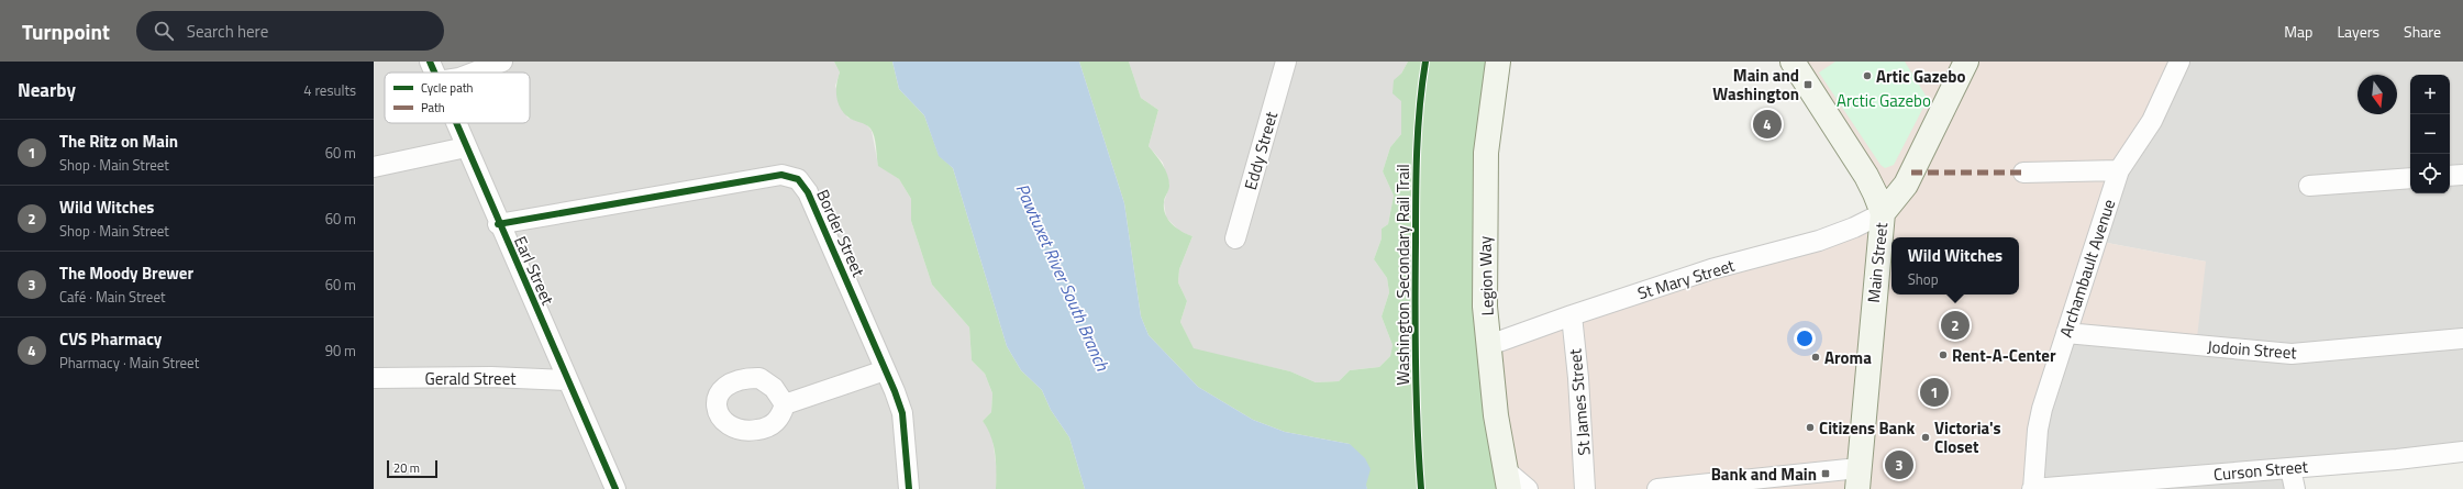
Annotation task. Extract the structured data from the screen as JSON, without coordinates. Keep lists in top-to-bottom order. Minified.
{"streets":{"main road":["Main Street","Legion Way"],"street":["Eddy Street","Border Street","Archambault Avenue","Earl Street","St Mary Street","Jodoin Street","Gerald Street","St James Street","Curson Street"],"cycle path":["Washington Secondary Rail Trail"]},"crossings":[["Border Street","Earl Street"],["Main Street","St Mary Street"],["Archambault Avenue","Jodoin Street"],["Archambault Avenue","Curson Street"],["Earl Street","Gerald Street"],["Legion Way","St Mary Street"],["St Mary Street","St James Street"]],"water":["Pawtuxet River South Branch"],"parks":["Arctic Gazebo"],"places":{"other":["Artic Gazebo","Rent-A-Center","Aroma","Citizens Bank","Victoria's Closet"],"transit":["Main and Washington","Bank and Main"]},"legend":["Cycle path","Path"],"scale_bar":"20 m","north":"bottom","page":{"header":"Turnpoint","search":"Search here","nav":["Map","Layers","Share"],"heading":["Nearby","4 results"],"map_buttons":["+","−"],"pins":["4","2","1","3"],"list":[{"mark":"1","name":"The Ritz on Main","note":"Shop · Main Street","value":"60 m"},{"mark":"2","name":"Wild Witches","note":"Shop · Main Street","value":"60 m"},{"mark":"3","name":"The Moody Brewer","note":"Café · Main Street","value":"60 m"},{"mark":"4","name":"CVS Pharmacy","note":"Pharmacy · Main Street","value":"90 m"}],"popup":["Wild Witches","Shop"],"scale":"20 m"}}
